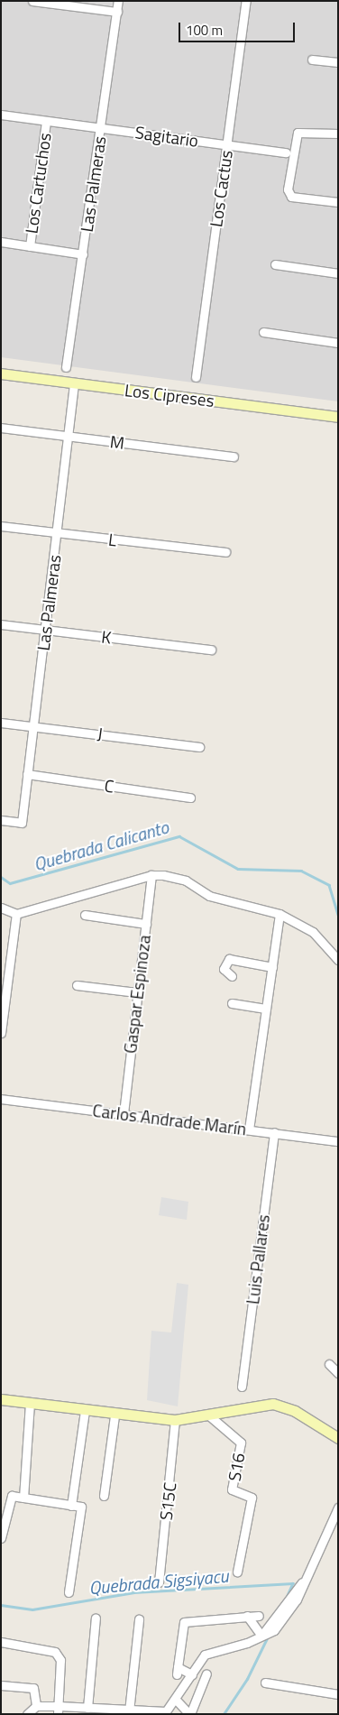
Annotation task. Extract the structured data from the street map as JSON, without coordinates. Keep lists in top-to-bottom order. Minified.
{"streets":{"street":["Sagitario","Los Cartuchos","Las Palmeras","Los Cactus","Los Cipreses","M","L","K","J","C","Gaspar Espinoza","Carlos Andrade Marín","Luis Pallares","S16","S15C"]},"crossings":[["Sagitario","Los Cartuchos"],["Sagitario","Las Palmeras"],["Sagitario","Los Cactus"],["Las Palmeras","Los Cipreses"],["Las Palmeras","M"],["Las Palmeras","L"],["Las Palmeras","K"],["Las Palmeras","J"],["Las Palmeras","C"],["Gaspar Espinoza","Carlos Andrade Marín"],["Carlos Andrade Marín","Luis Pallares"]],"water":["Quebrada Calicanto","Quebrada Sigsiyacu"],"scale_bar":"100 m"}
